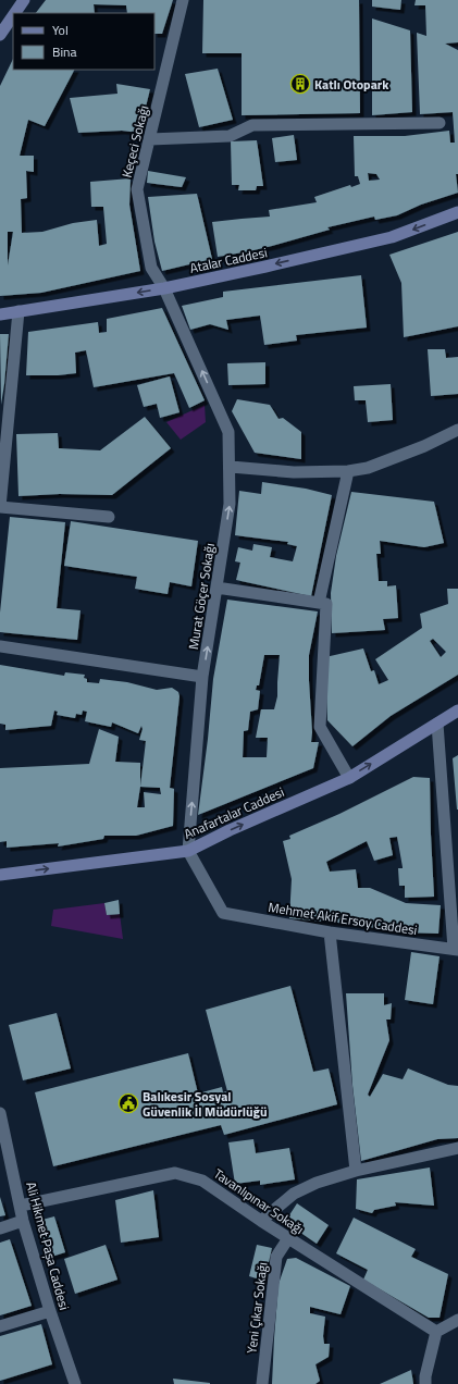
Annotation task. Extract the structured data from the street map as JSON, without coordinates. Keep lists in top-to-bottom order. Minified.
{"streets":{"main road":["Atalar Caddesi","Anafartalar Caddesi"],"street":["Keçeci Sokağı","Murat Göçer Sokağı","Mehmet Akif Ersoy Caddesi","Tavanlıpınar Sokağı","Ali Hikmet Paşa Caddesi","Yeni Çıkar Sokağı"]},"crossings":[["Keçeci Sokağı","Atalar Caddesi"],["Keçeci Sokağı","Murat Göçer Sokağı"],["Atalar Caddesi","Murat Göçer Sokağı"],["Murat Göçer Sokağı","Anafartalar Caddesi"],["Murat Göçer Sokağı","Mehmet Akif Ersoy Caddesi"],["Anafartalar Caddesi","Mehmet Akif Ersoy Caddesi"],["Tavanlıpınar Sokağı","Ali Hikmet Paşa Caddesi"],["Tavanlıpınar Sokağı","Yeni Çıkar Sokağı"]],"one_way":["Atalar Caddesi","Murat Göçer Sokağı","Anafartalar Caddesi"],"places":{"building":["Katlı Otopark"],"public building":["Balıkesir Sosyal Güvenlik İl Müdürlüğü"]},"legend":["Yol","Bina"]}
